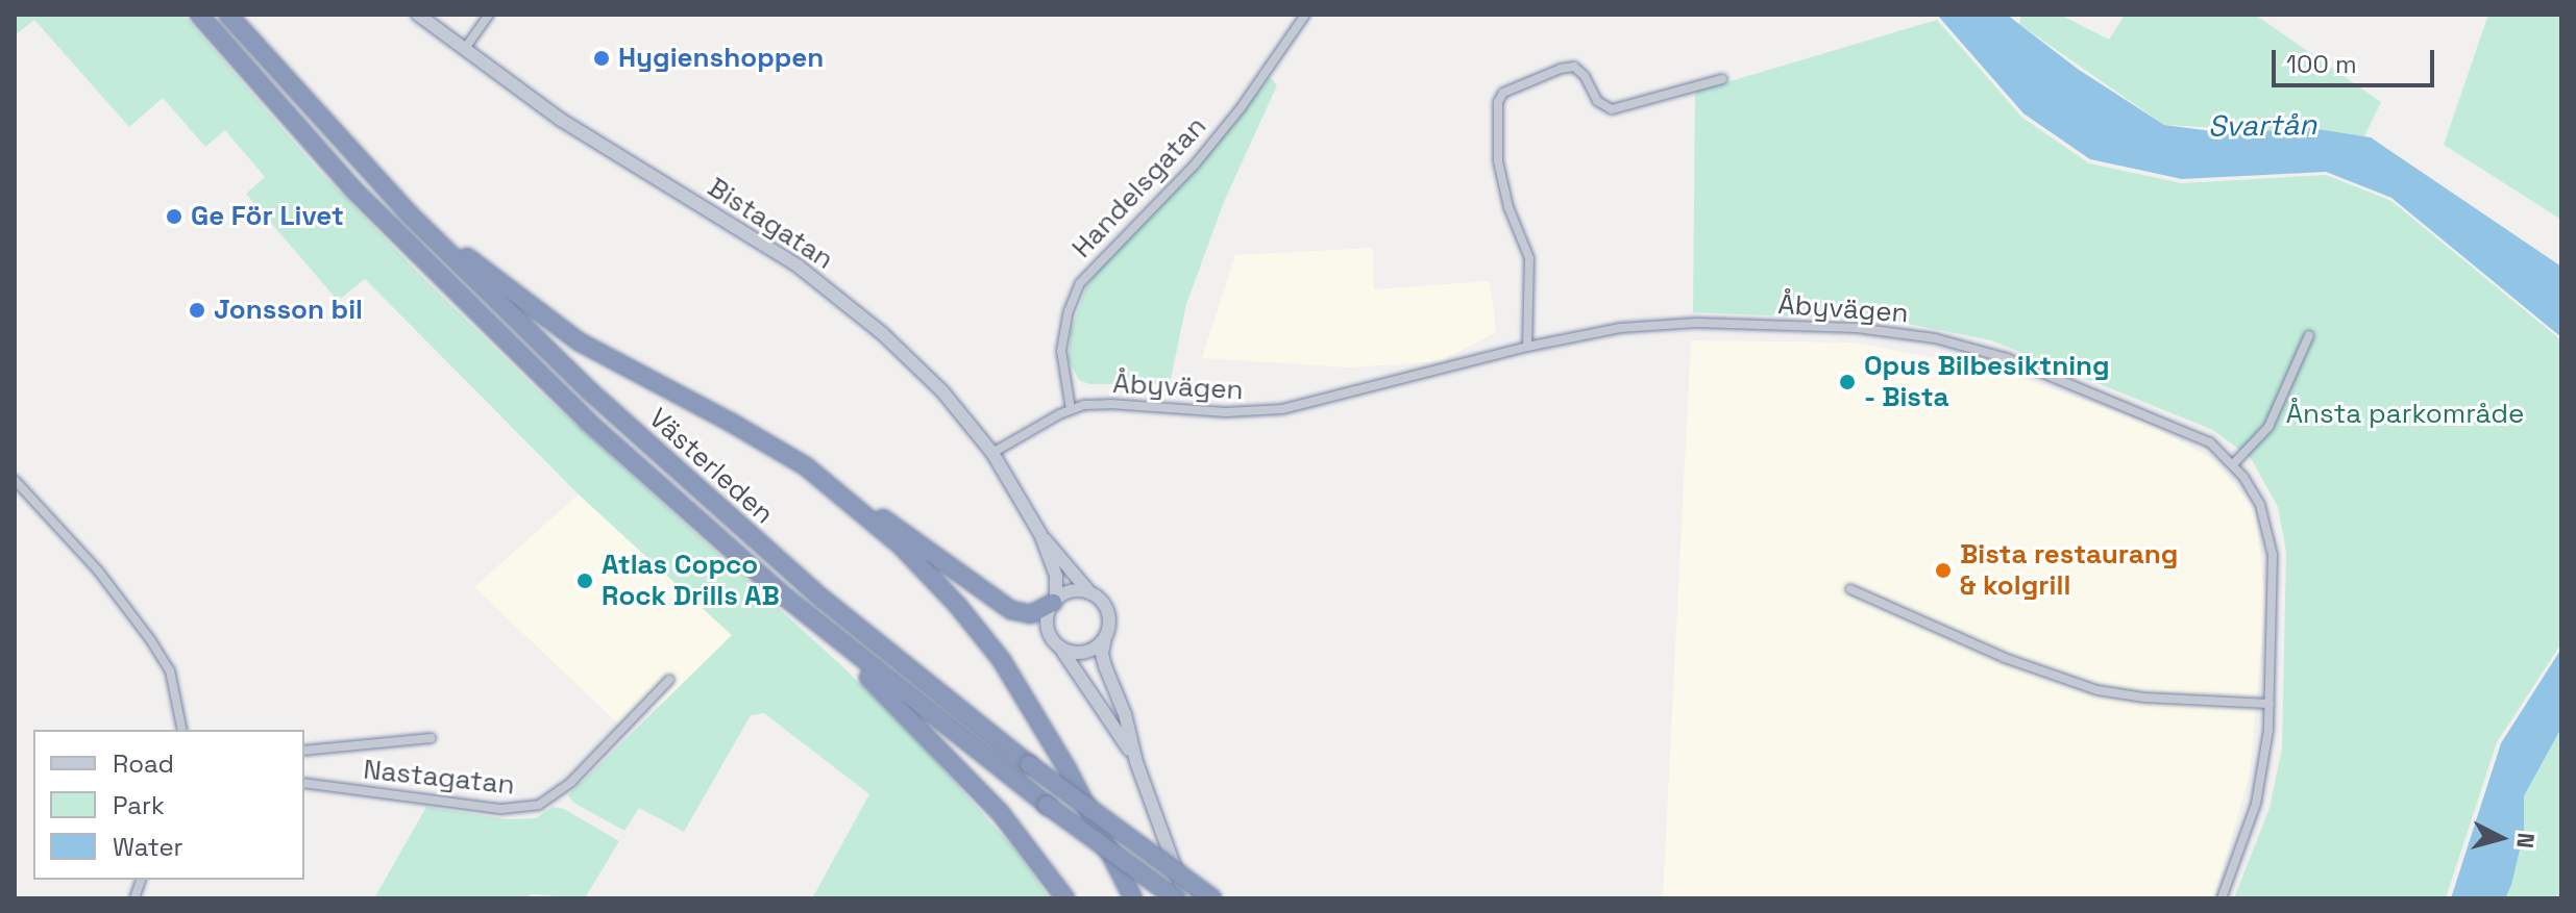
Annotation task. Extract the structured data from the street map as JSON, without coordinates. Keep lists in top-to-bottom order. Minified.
{"streets":{"highway":["Västerleden"],"street":["Handelsgatan","Bistagatan","Åbyvägen","Nastagatan"]},"crossings":[["Handelsgatan","Åbyvägen"],["Bistagatan","Åbyvägen"]],"water":["Svartån"],"parks":["Ånsta parkområde"],"places":["Hygienshoppen","Ge För Livet","Jonsson bil","Opus Bilbesiktning - Bista","Bista restaurang & kolgrill","Atlas Copco Rock Drills AB"],"legend":["Road","Park","Water"],"scale_bar":"100 m","north":"right"}
